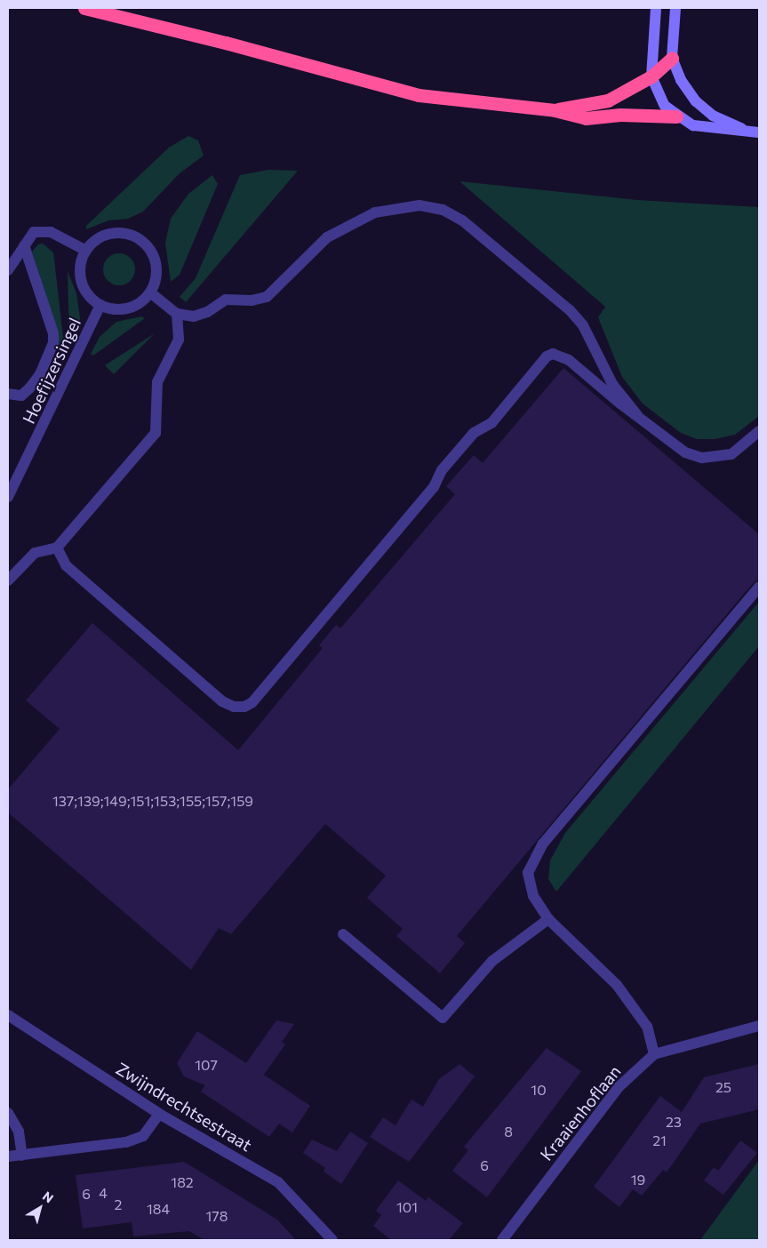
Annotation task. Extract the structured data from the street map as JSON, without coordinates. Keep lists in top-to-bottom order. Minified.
{"streets":{"street":["Hoefijzersingel","Zwijndrechtsestraat","Kraaienhoflaan"]},"house_numbers":["137;139;149;151;153;155;157;159","107","25","10","23","8","21","6","19","182","4","6","2","101","184","178"],"north":"top right"}
